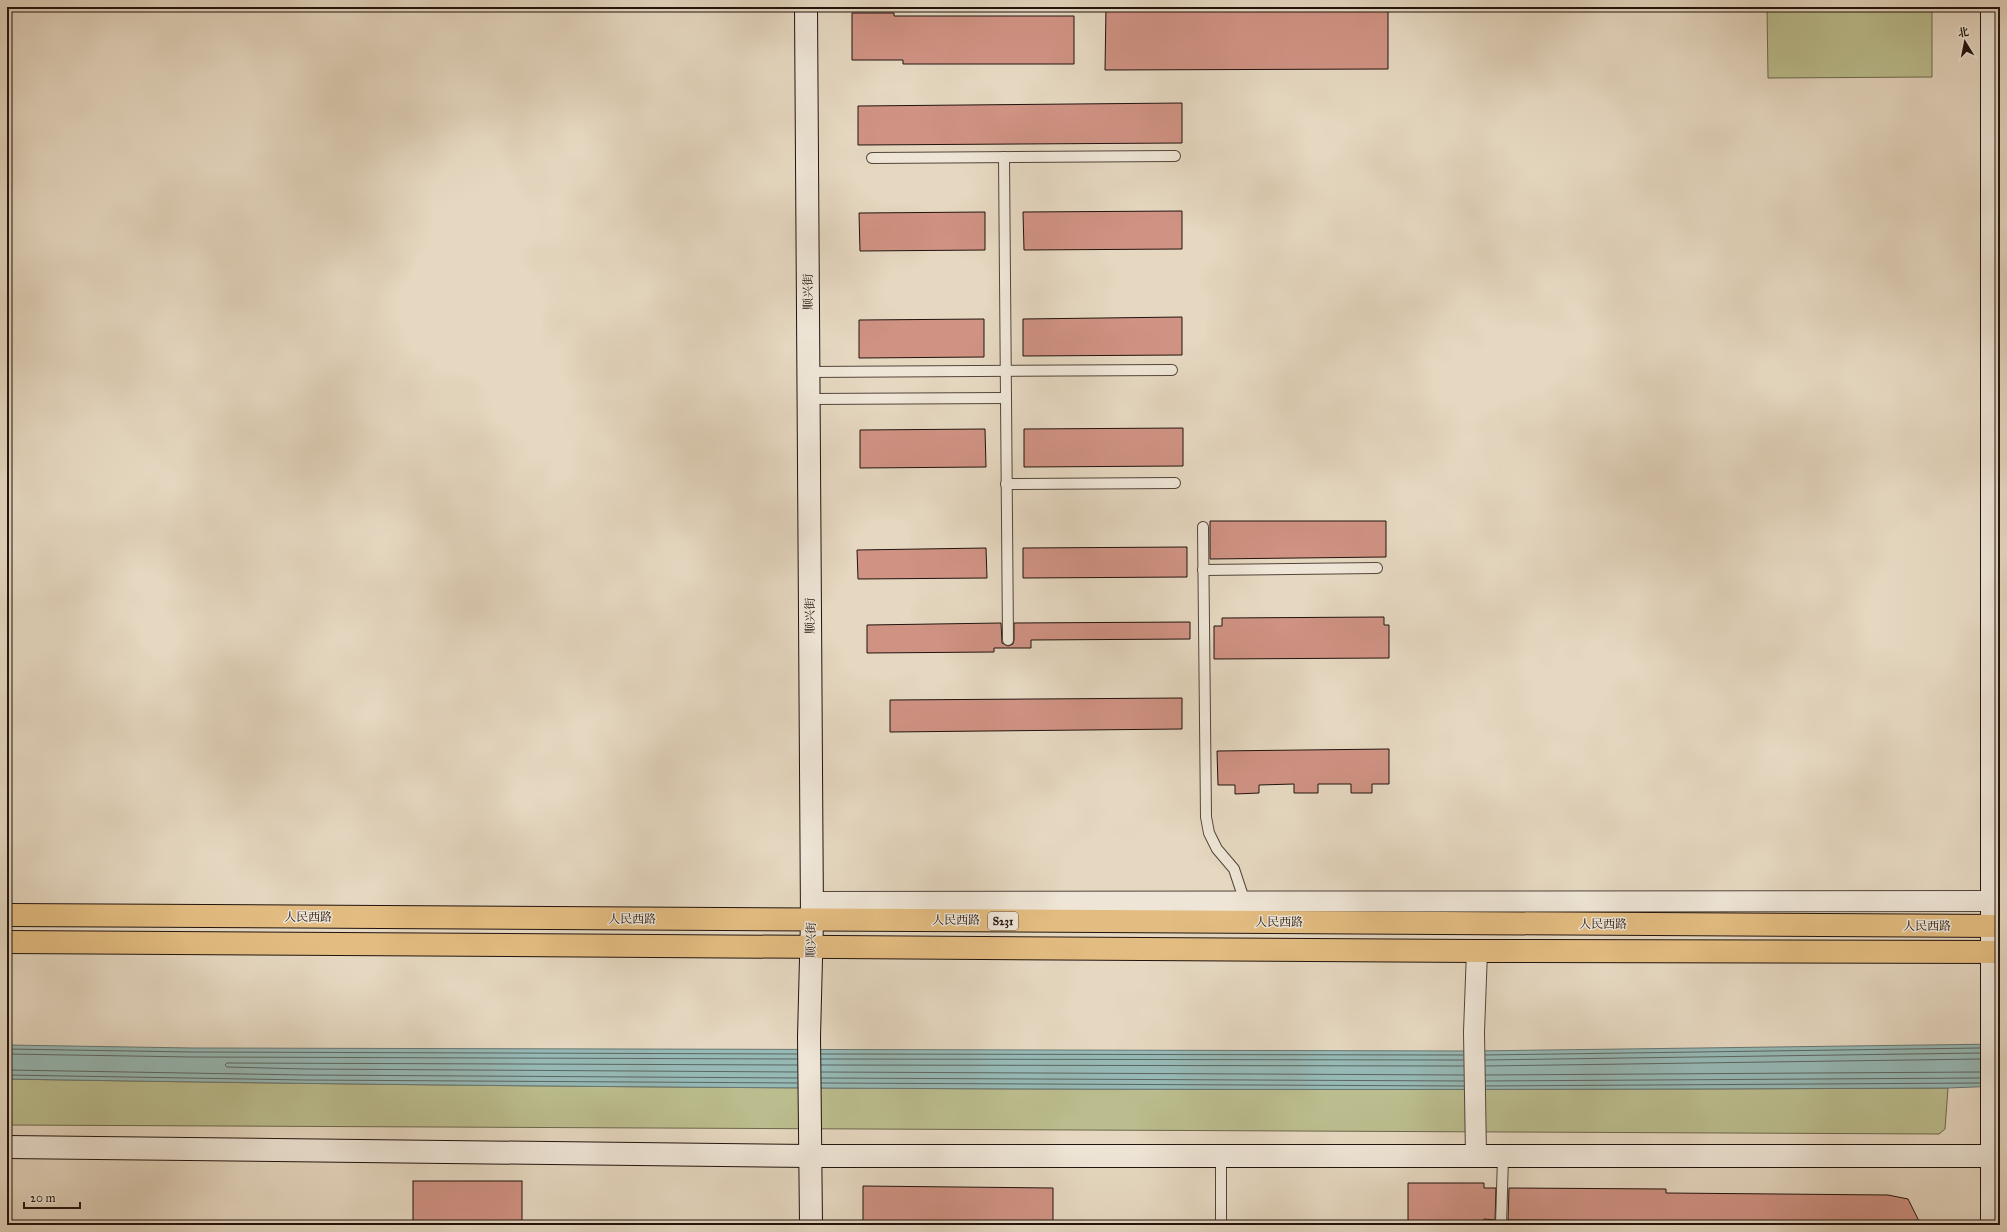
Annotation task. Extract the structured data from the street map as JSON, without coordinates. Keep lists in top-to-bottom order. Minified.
{"streets":{"main road":["人民西路","S231"],"street":["顺兴街"]},"crossings":[["顺兴街","人民西路"],["顺兴街","S231"]],"scale_bar":"20 m","north":"top"}
